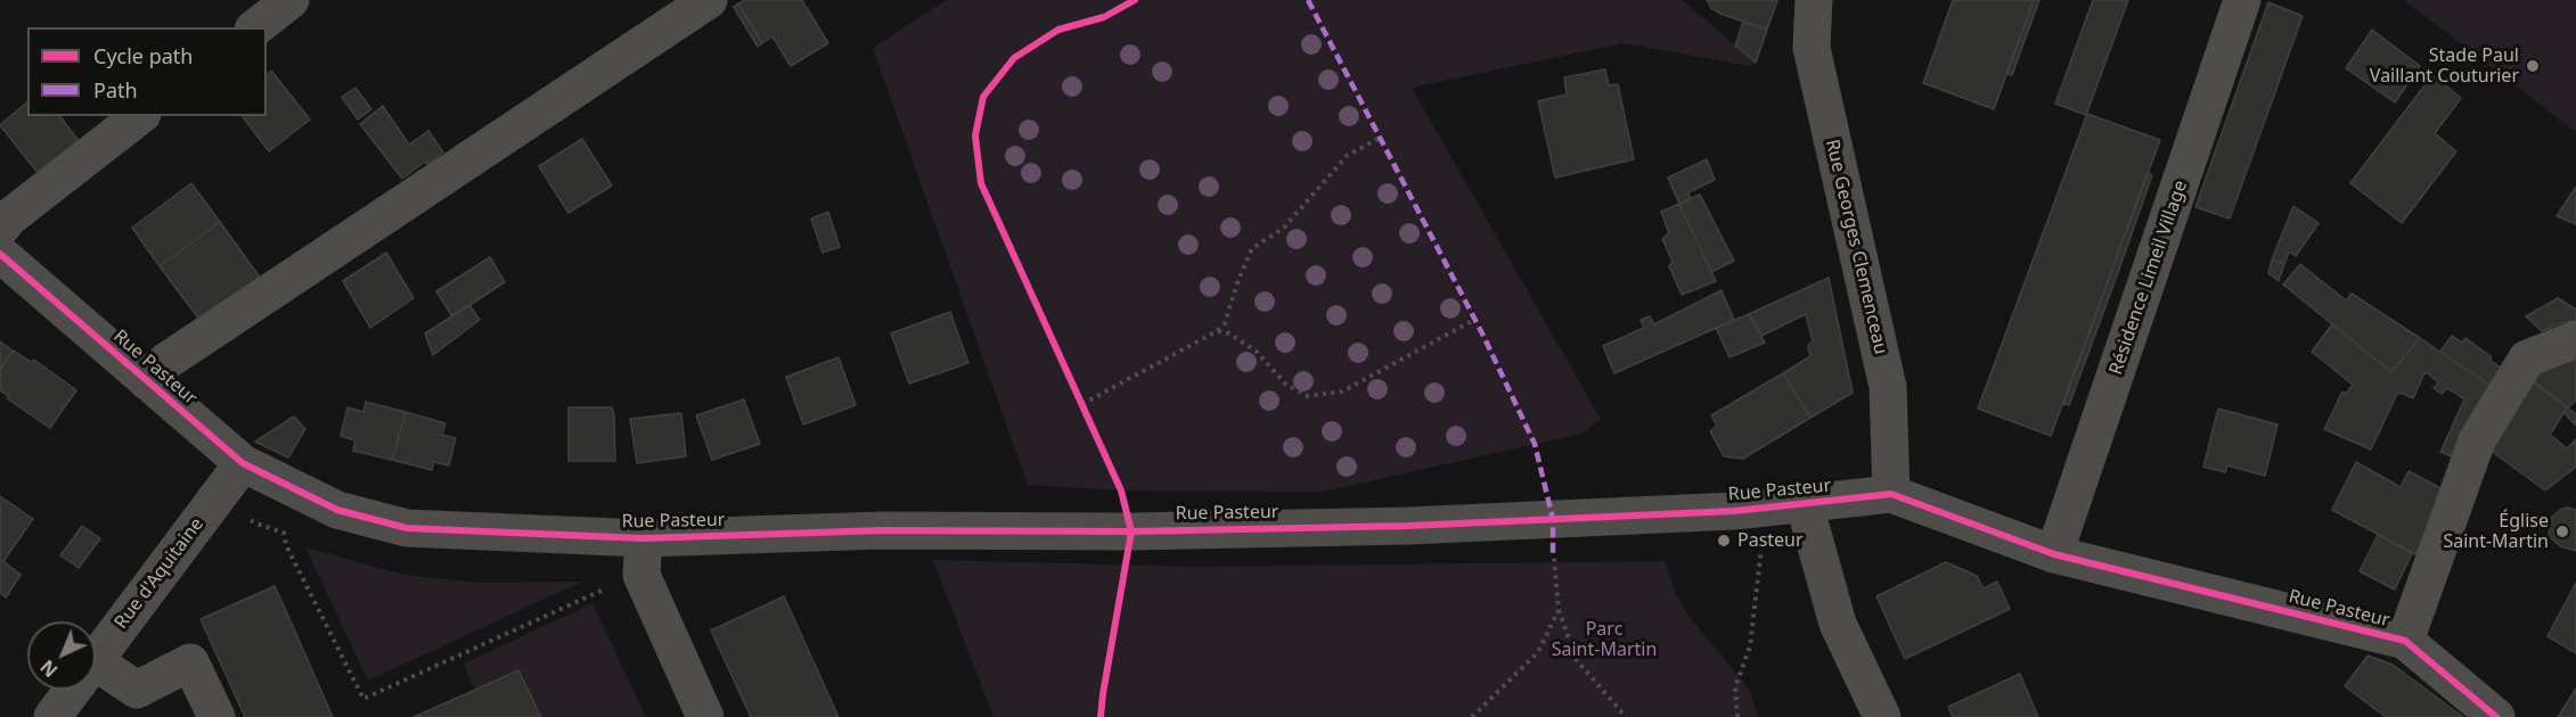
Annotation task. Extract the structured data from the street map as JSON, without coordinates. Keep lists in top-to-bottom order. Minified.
{"streets":{"street":["Rue Georges Clemenceau","Résidence Limeil Village","Rue Pasteur","Rue d'Aquitaine"]},"crossings":[["Rue Georges Clemenceau","Rue Pasteur"],["Résidence Limeil Village","Rue Pasteur"],["Rue Pasteur","Rue d'Aquitaine"]],"parks":["Parc Saint-Martin"],"places":["Stade Paul Vaillant Couturier","Église Saint-Martin","Pasteur"],"legend":["Cycle path","Path"],"north":"bottom left"}
